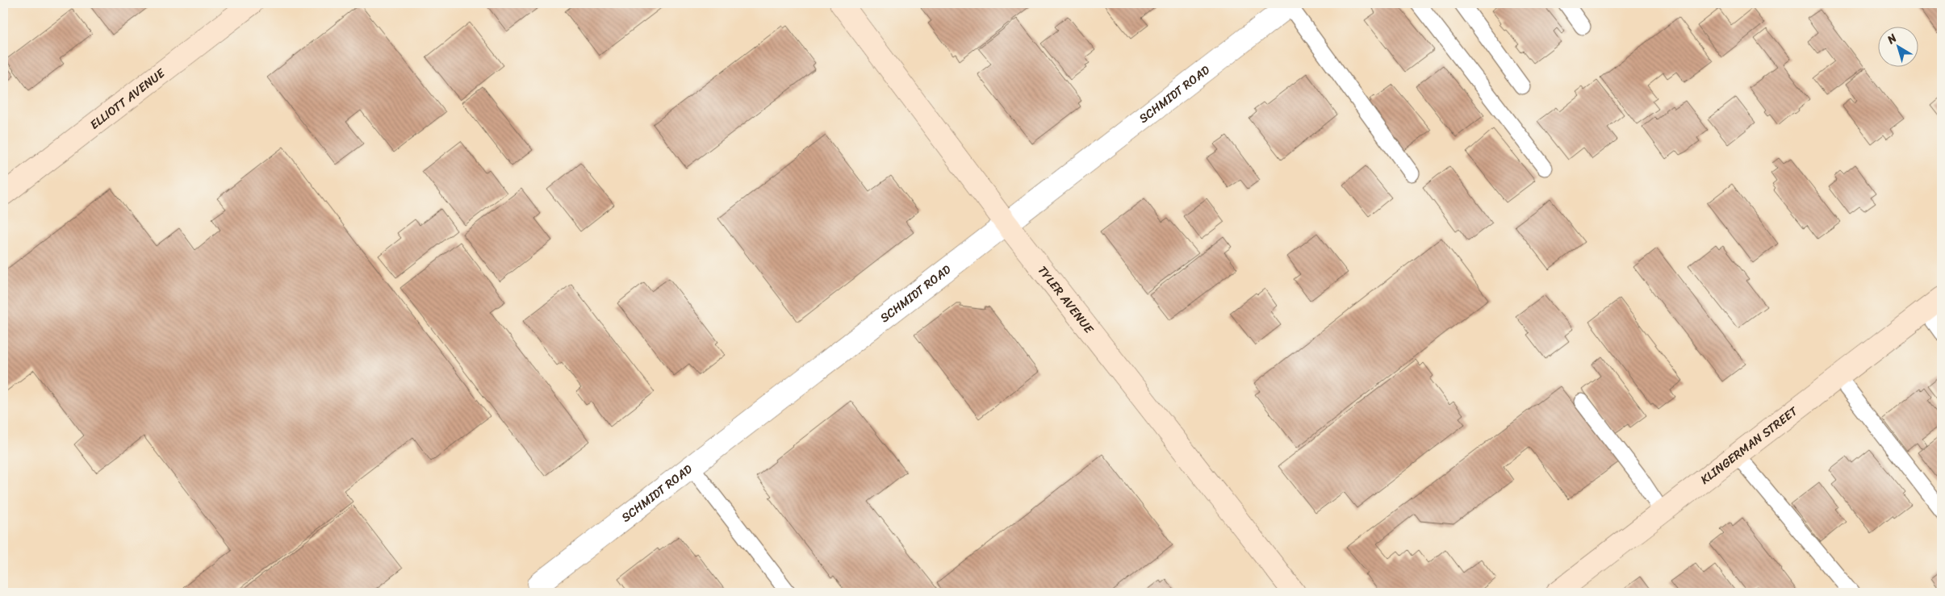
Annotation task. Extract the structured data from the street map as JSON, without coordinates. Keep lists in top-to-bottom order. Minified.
{"streets":{"street":["SCHMIDT ROAD","ELLIOTT AVENUE","TYLER AVENUE","KLINGERMAN STREET"]},"crossings":[["SCHMIDT ROAD","TYLER AVENUE"]],"north":"top left"}
